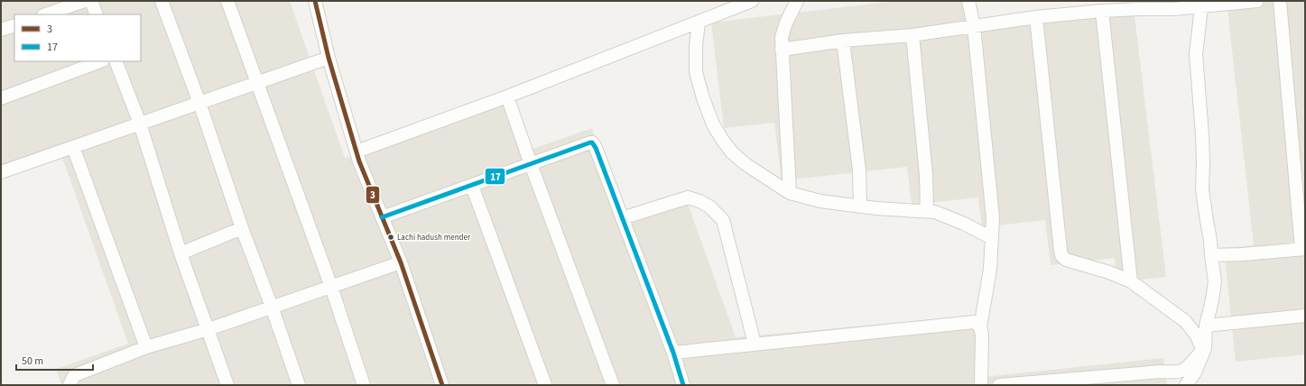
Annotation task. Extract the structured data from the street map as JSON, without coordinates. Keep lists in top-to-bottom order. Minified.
{"places":["Lachi hadush mender"],"lines":["transit line 3","transit line 17"],"legend":["3","17"],"scale_bar":"50 m"}
